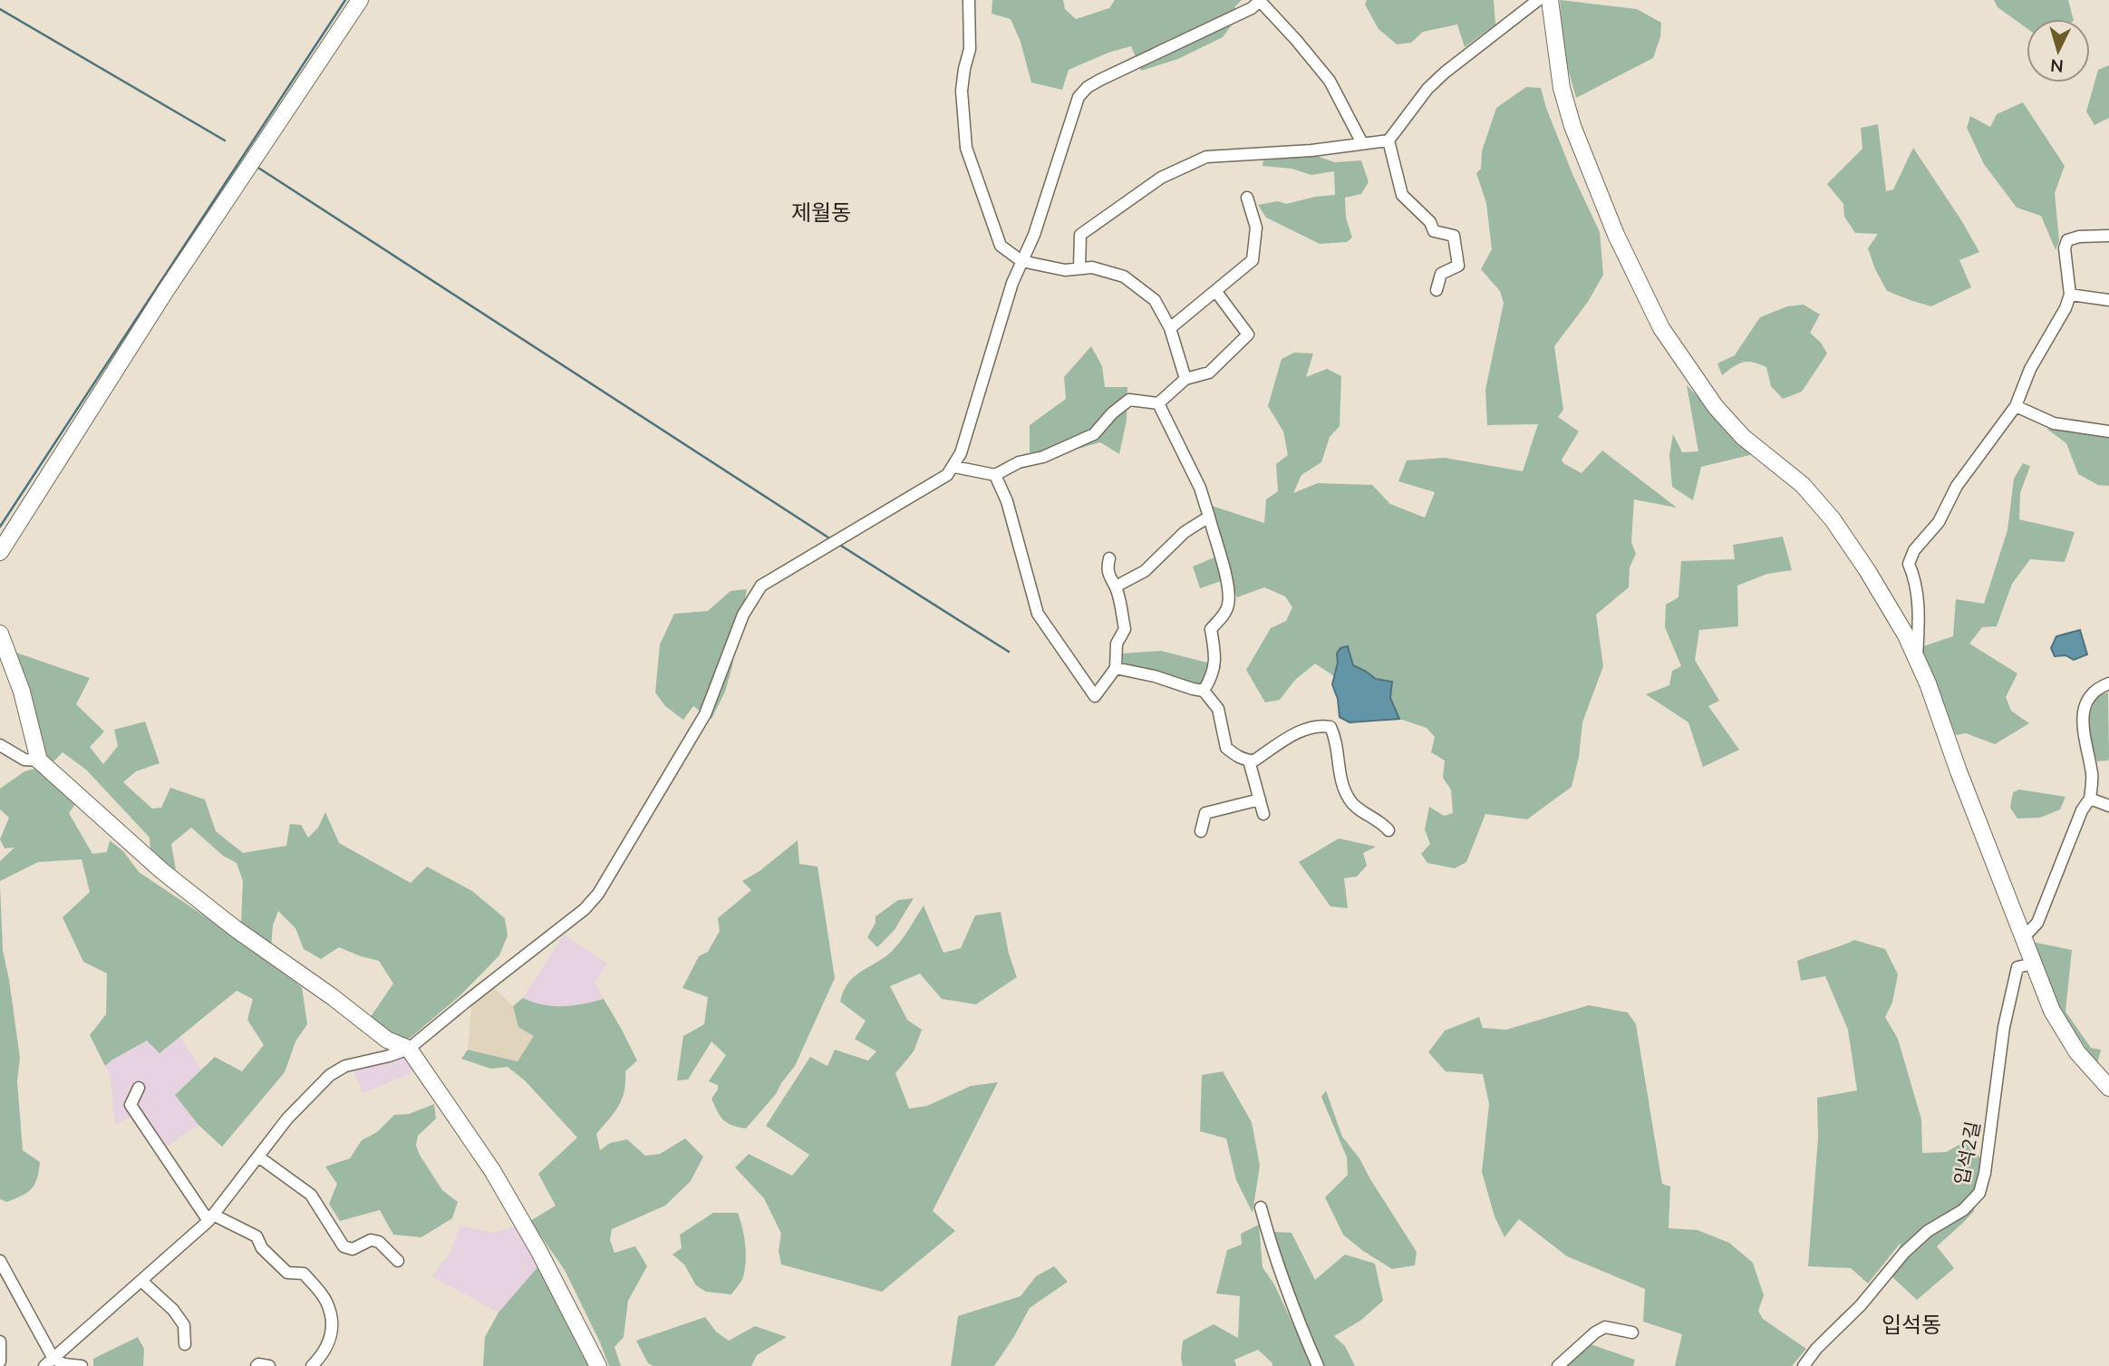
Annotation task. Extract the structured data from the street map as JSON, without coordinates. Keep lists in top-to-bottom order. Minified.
{"streets":{"street":["입석2길"]},"districts":["제월동","입석동"],"north":"bottom"}
